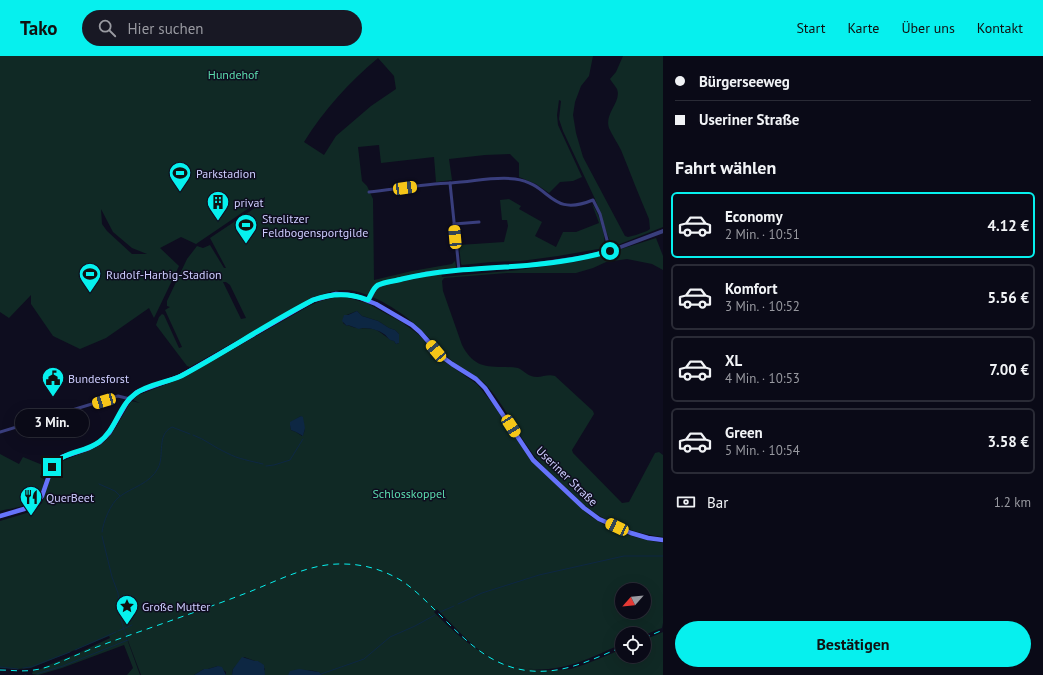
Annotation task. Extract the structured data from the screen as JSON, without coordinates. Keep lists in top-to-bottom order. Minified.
{"streets":{"main road":["Useriner Straße"]},"parks":["Hundehof","Schlosskoppel"],"places":{"sports":["Parkstadion","Strelitzer Feldbogensportgilde","Rudolf-Harbig-Stadion"],"building":["privat"],"public building":["Bundesforst"],"restaurant":["QuerBeet"],"place":["Große Mutter"]},"north":"bottom left","page":{"header":"Tako","search":"Hier suchen","nav":["Start","Karte","Über uns","Kontakt"],"banner":["Bürgerseeweg","Useriner Straße"],"heading":"Fahrt wählen","list":[{"name":"Economy","note":"2 Min. · 10:51","value":"4.12 €"},{"name":"Komfort","note":"3 Min. · 10:52","value":"5.56 €"},{"name":"XL","note":"4 Min. · 10:53","value":"7.00 €"},{"name":"Green","note":"5 Min. · 10:54","value":"3.58 €"}],"bubble":"3 Min.","pay":["Bar","1.2 km"],"buttons":"Bestätigen"}}
